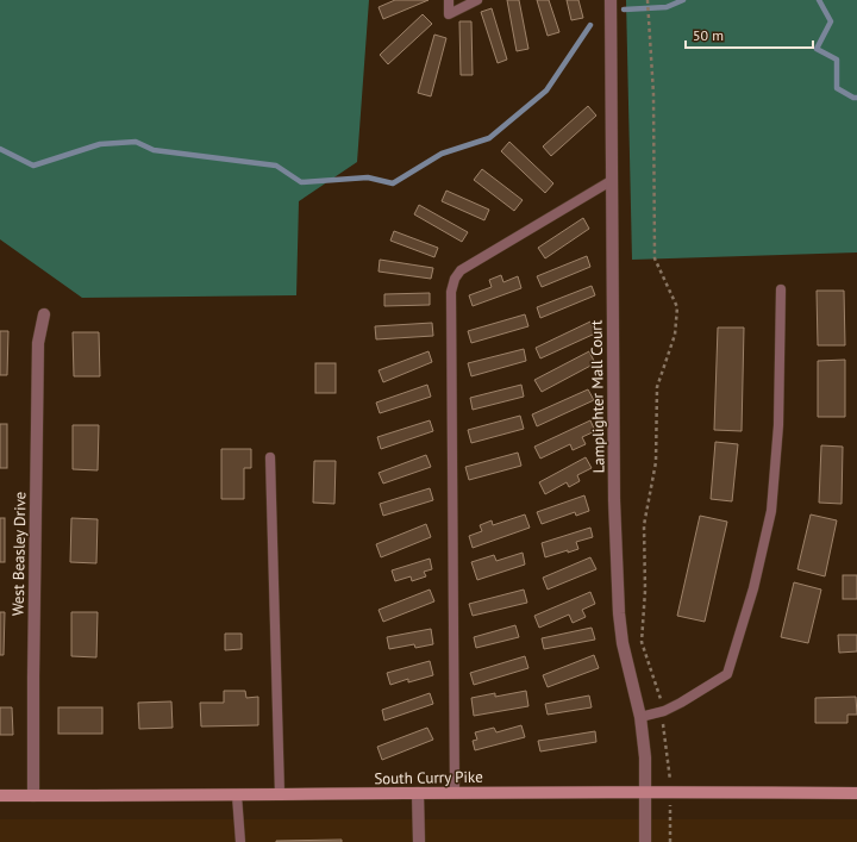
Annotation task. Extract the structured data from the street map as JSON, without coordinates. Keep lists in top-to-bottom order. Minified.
{"streets":{"main road":["South Curry Pike"],"street":["Lamplighter Mall Court","West Beasley Drive"]},"crossings":[["Lamplighter Mall Court","South Curry Pike"],["West Beasley Drive","South Curry Pike"]],"scale_bar":"50 m"}
